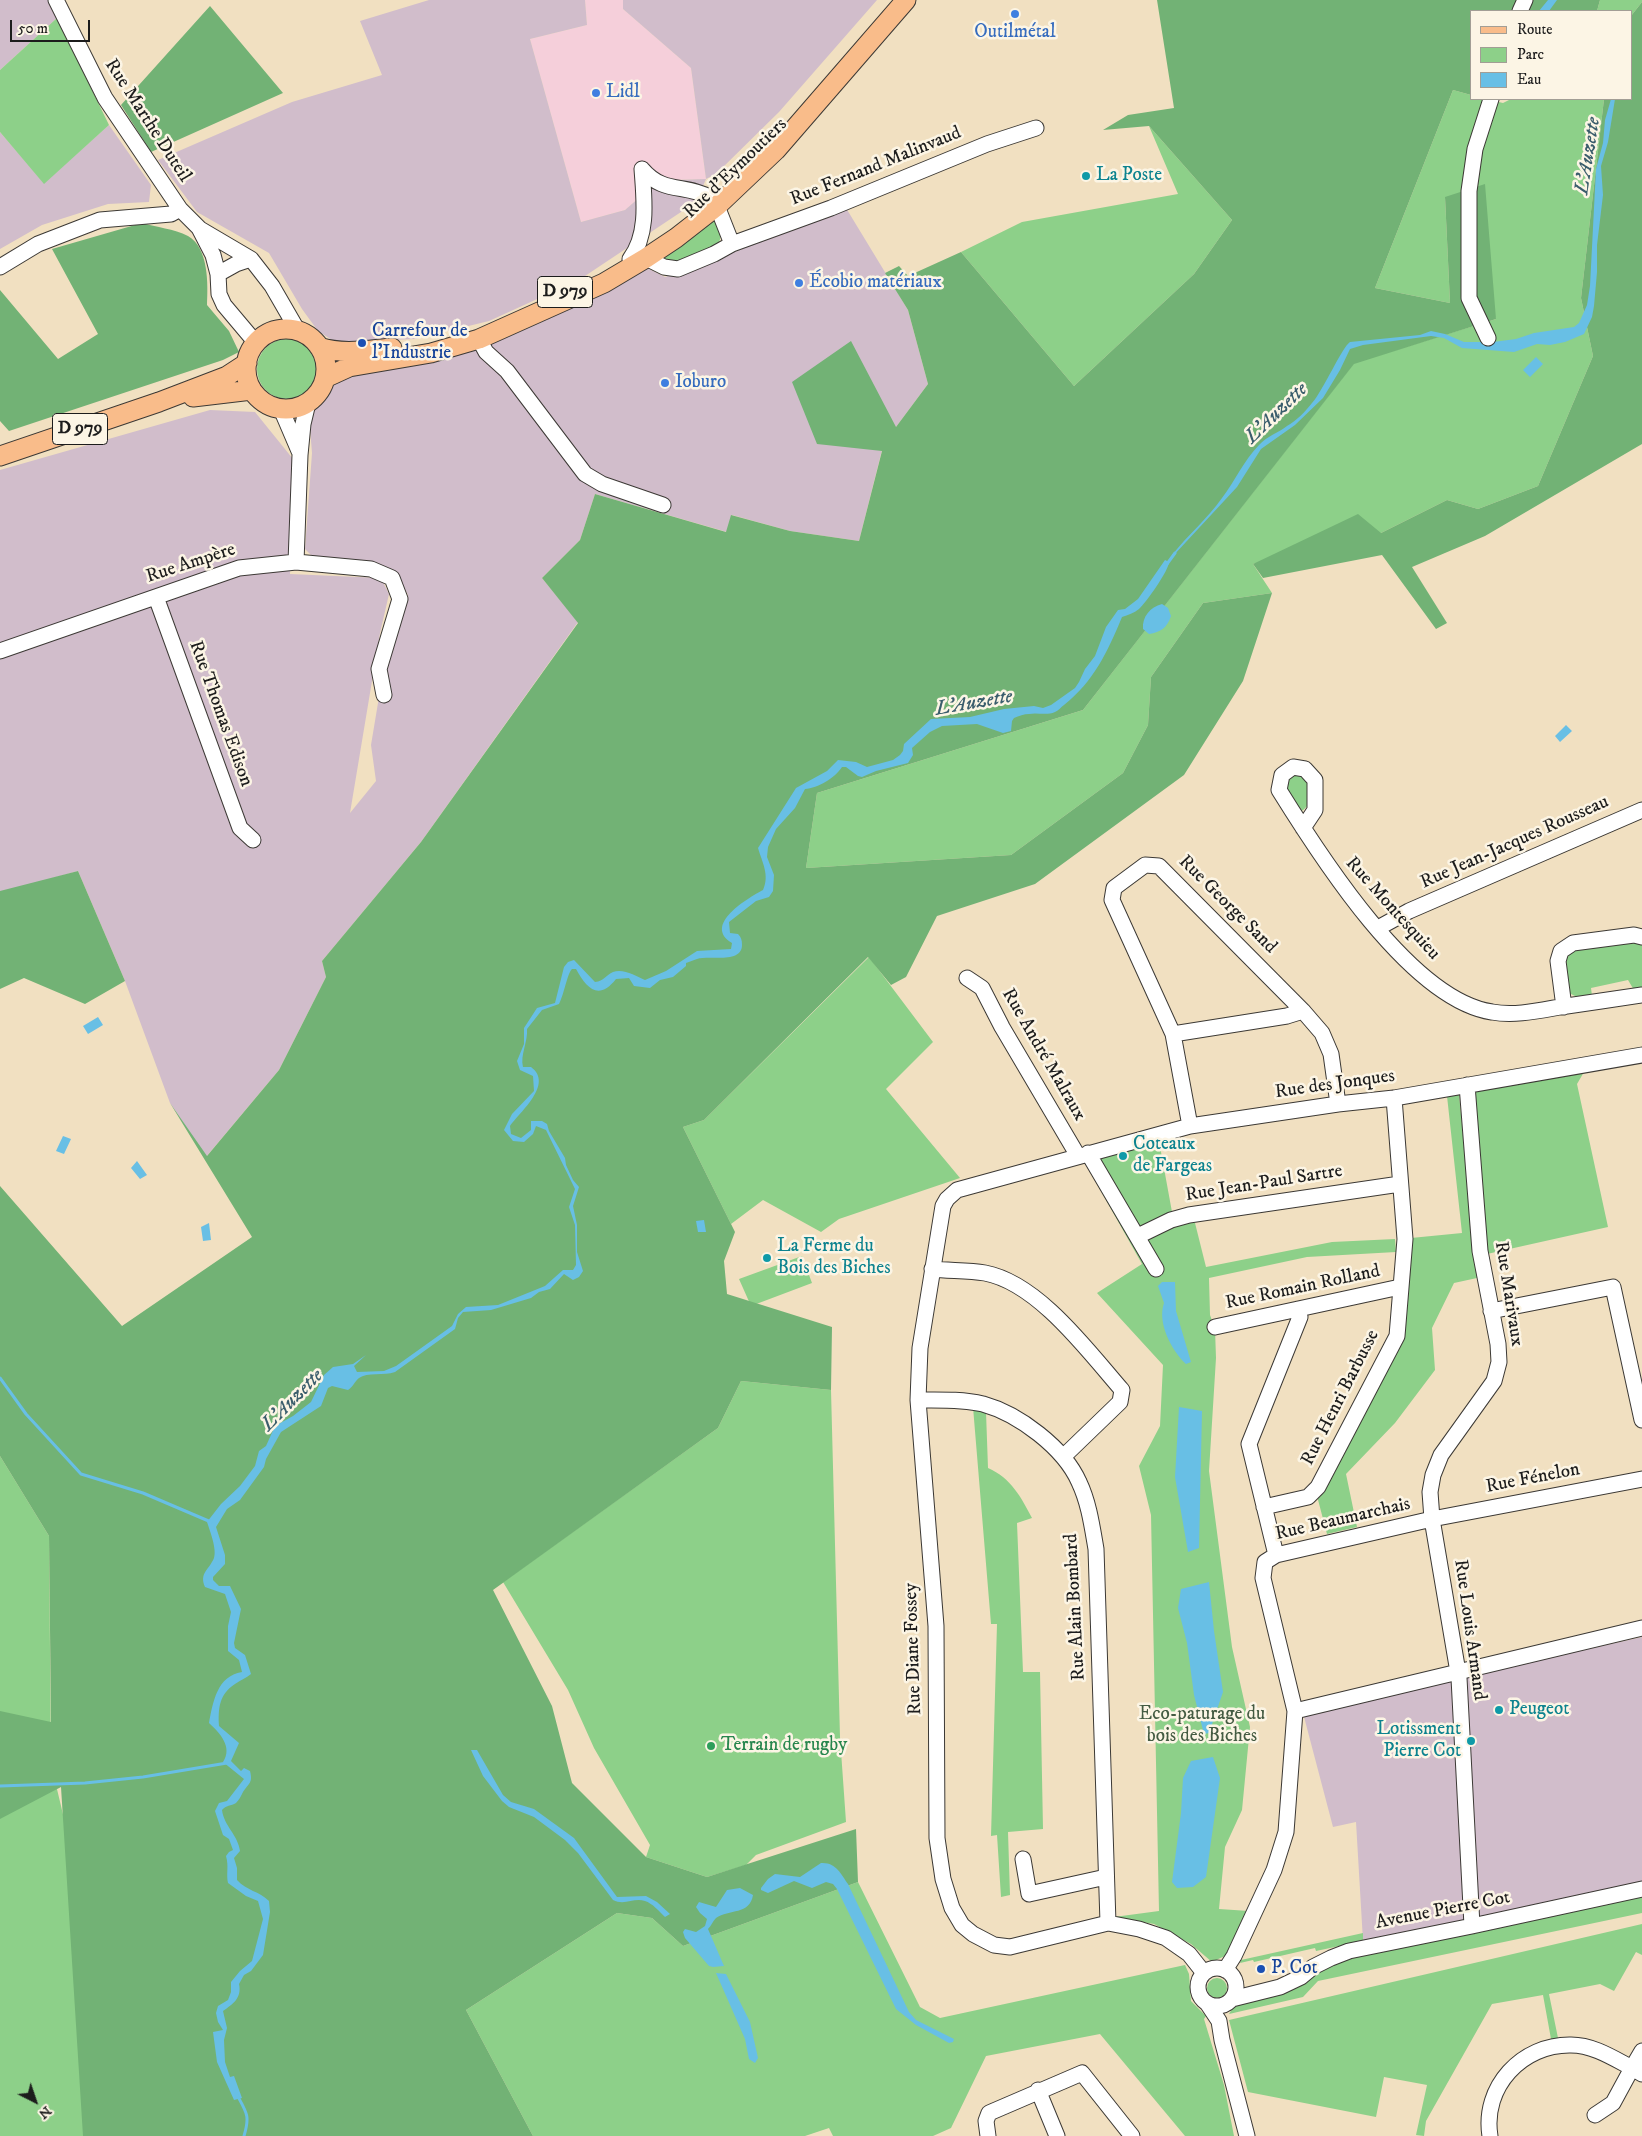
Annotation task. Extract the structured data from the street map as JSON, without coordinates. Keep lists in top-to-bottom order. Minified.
{"streets":{"main road":["Rue d'Eymoutiers","D 979"],"street":["Rue Marthe Duteil","Rue Fernand Malinvaud","Rue Ampère","Rue Thomas Edison","Rue Jean-Jacques Rousseau","Rue George Sand","Rue Montesquieu","Rue André Malraux","Rue des Jonques","Rue Jean-Paul Sartre","Rue Romain Rolland","Rue Marivaux","Rue Henri Barbusse","Rue Fénelon","Rue Beaumarchais","Rue Alain Bombard","Rue Louis Armand","Rue Diane Fossey","Avenue Pierre Cot"]},"crossings":[["Rue Fernand Malinvaud","Rue d'Eymoutiers"],["Rue Fernand Malinvaud","D 979"],["Rue d'Eymoutiers","D 979"],["Rue Ampère","Rue Thomas Edison"],["Rue Jean-Jacques Rousseau","Rue Montesquieu"],["Rue George Sand","Rue des Jonques"],["Rue André Malraux","Rue des Jonques"],["Rue André Malraux","Rue Jean-Paul Sartre"],["Rue des Jonques","Rue Marivaux"],["Rue des Jonques","Rue Henri Barbusse"],["Rue des Jonques","Rue Diane Fossey"],["Rue Jean-Paul Sartre","Rue Henri Barbusse"],["Rue Romain Rolland","Rue Henri Barbusse"],["Rue Marivaux","Rue Fénelon"],["Rue Marivaux","Rue Beaumarchais"],["Rue Marivaux","Rue Louis Armand"],["Rue Fénelon","Rue Beaumarchais"],["Rue Fénelon","Rue Louis Armand"],["Rue Beaumarchais","Rue Louis Armand"],["Rue Alain Bombard","Rue Diane Fossey"],["Rue Louis Armand","Avenue Pierre Cot"],["Rue Diane Fossey","Avenue Pierre Cot"]],"water":["L'Auzette"],"parks":["Eco-paturage du bois des Biches"],"places":["Outilmétal","Lidl","La Poste","Écobio matériaux","Carrefour de l'Industrie","Ioburo","Coteaux de Fargeas","La Ferme du Bois des Biches","Peugeot","Lotissment Pierre Cot","Terrain de rugby","P. Cot"],"legend":["Route","Parc","Eau"],"scale_bar":"50 m","north":"bottom right"}
